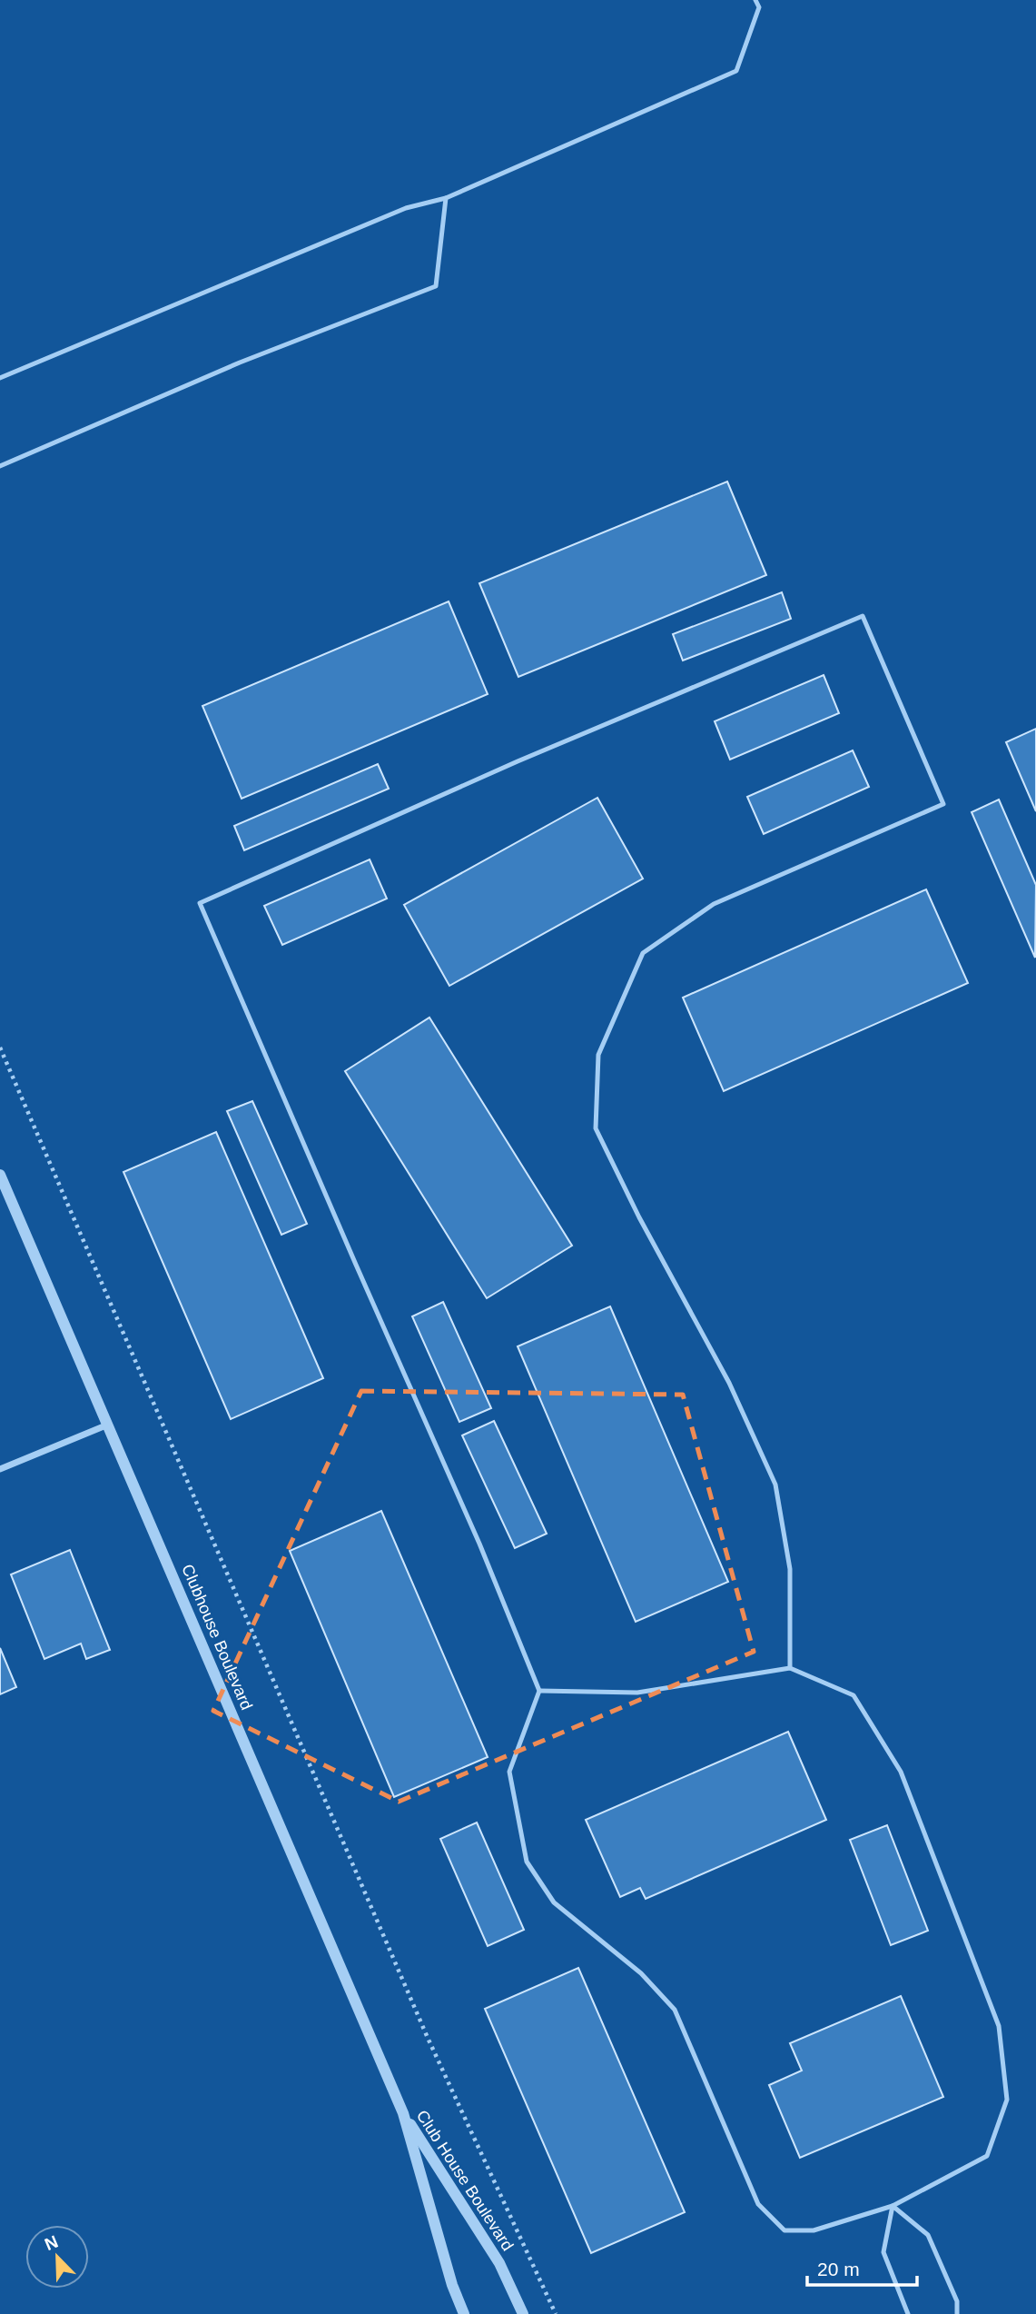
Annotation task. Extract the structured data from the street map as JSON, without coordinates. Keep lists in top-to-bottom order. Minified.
{"streets":{"street":["Clubhouse Boulevard","Club House Boulevard"]},"crossings":[["Clubhouse Boulevard","Club House Boulevard"]],"scale_bar":"20 m","north":"top left"}
